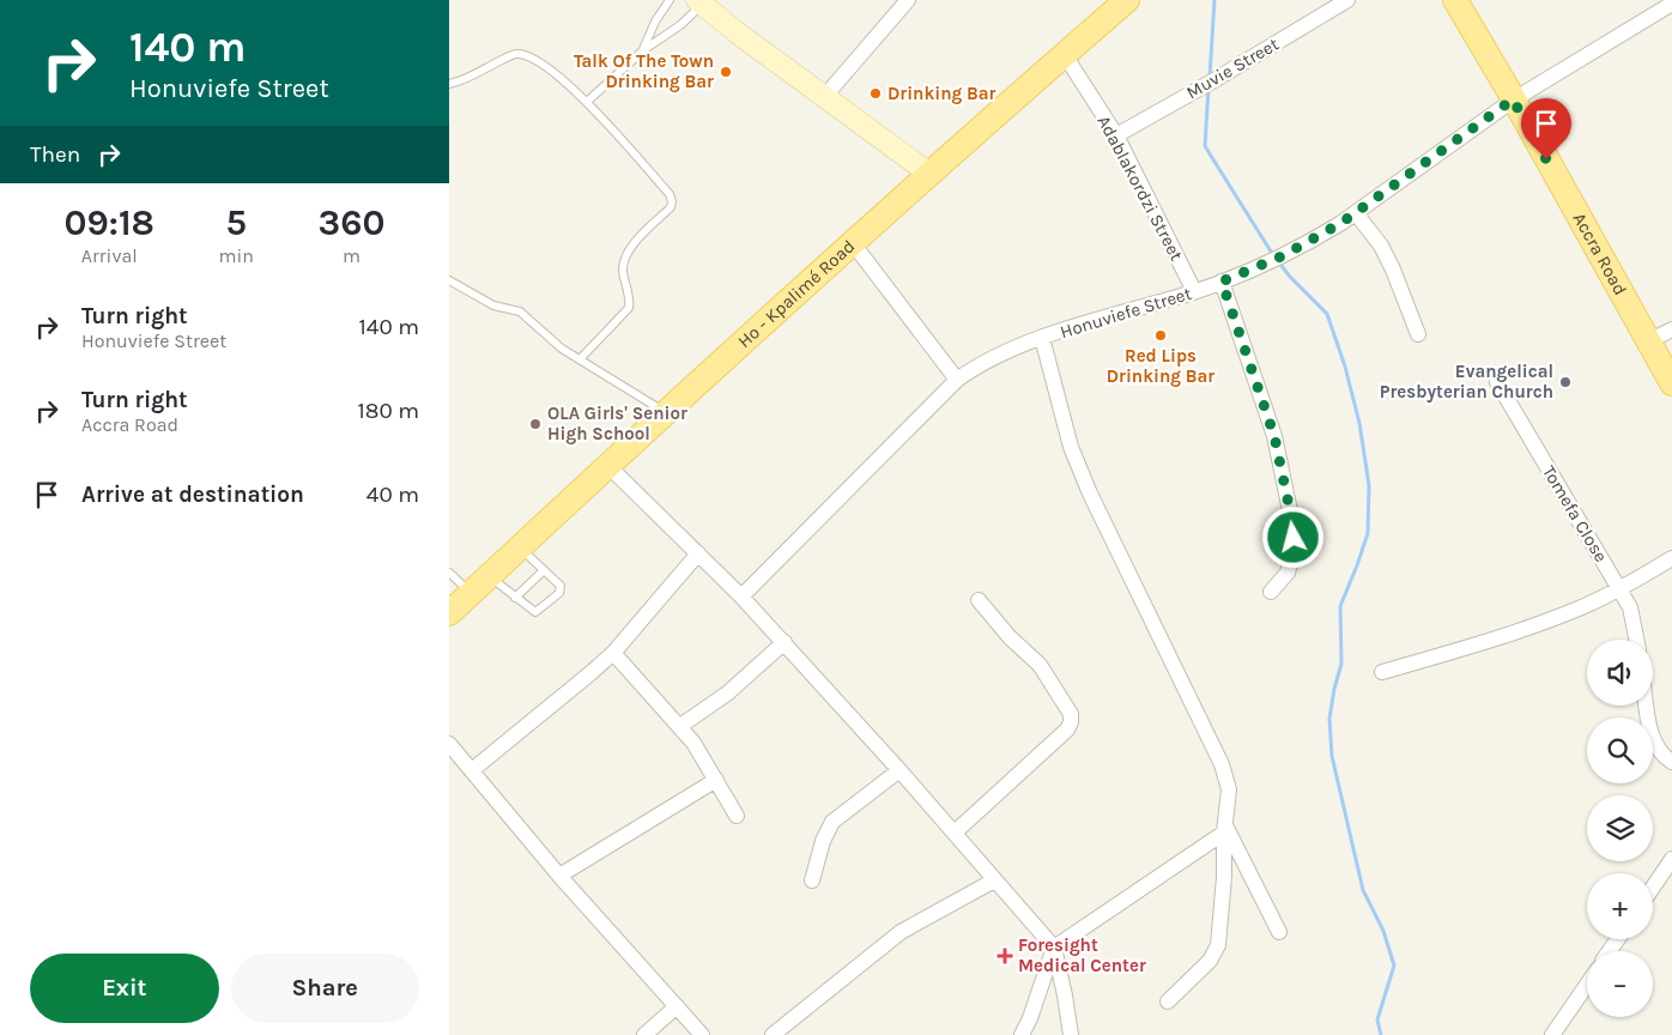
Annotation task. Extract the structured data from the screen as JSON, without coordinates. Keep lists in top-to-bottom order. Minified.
{"streets":{"main road":["Accra Road","Ho - Kpalimé Road"],"street":["Muvie Street","Adablakordzi Street","Honuviefe Street","Tomefa Close"]},"crossings":[["Muvie Street","Adablakordzi Street"],["Adablakordzi Street","Ho - Kpalimé Road"],["Adablakordzi Street","Honuviefe Street"],["Accra Road","Honuviefe Street"]],"places":{"other":["Talk Of The Town Drinking Bar","Drinking Bar","Red Lips Drinking Bar","Evangelical Presbyterian Church","OLA Girls' Senior High School"],"health":["Foresight Medical Center"]},"page":{"turn":["140 m","Honuviefe Street"],"then":"Then","eta":["09:18","Arrival","5","min","360","m"],"list":[{"name":"Turn right","note":"Honuviefe Street","value":"140 m"},{"name":"Turn right","note":"Accra Road","value":"180 m"},{"name":"Arrive at destination","value":"40 m"}],"map_buttons":["+","−"],"buttons":["Exit","Share"]}}
